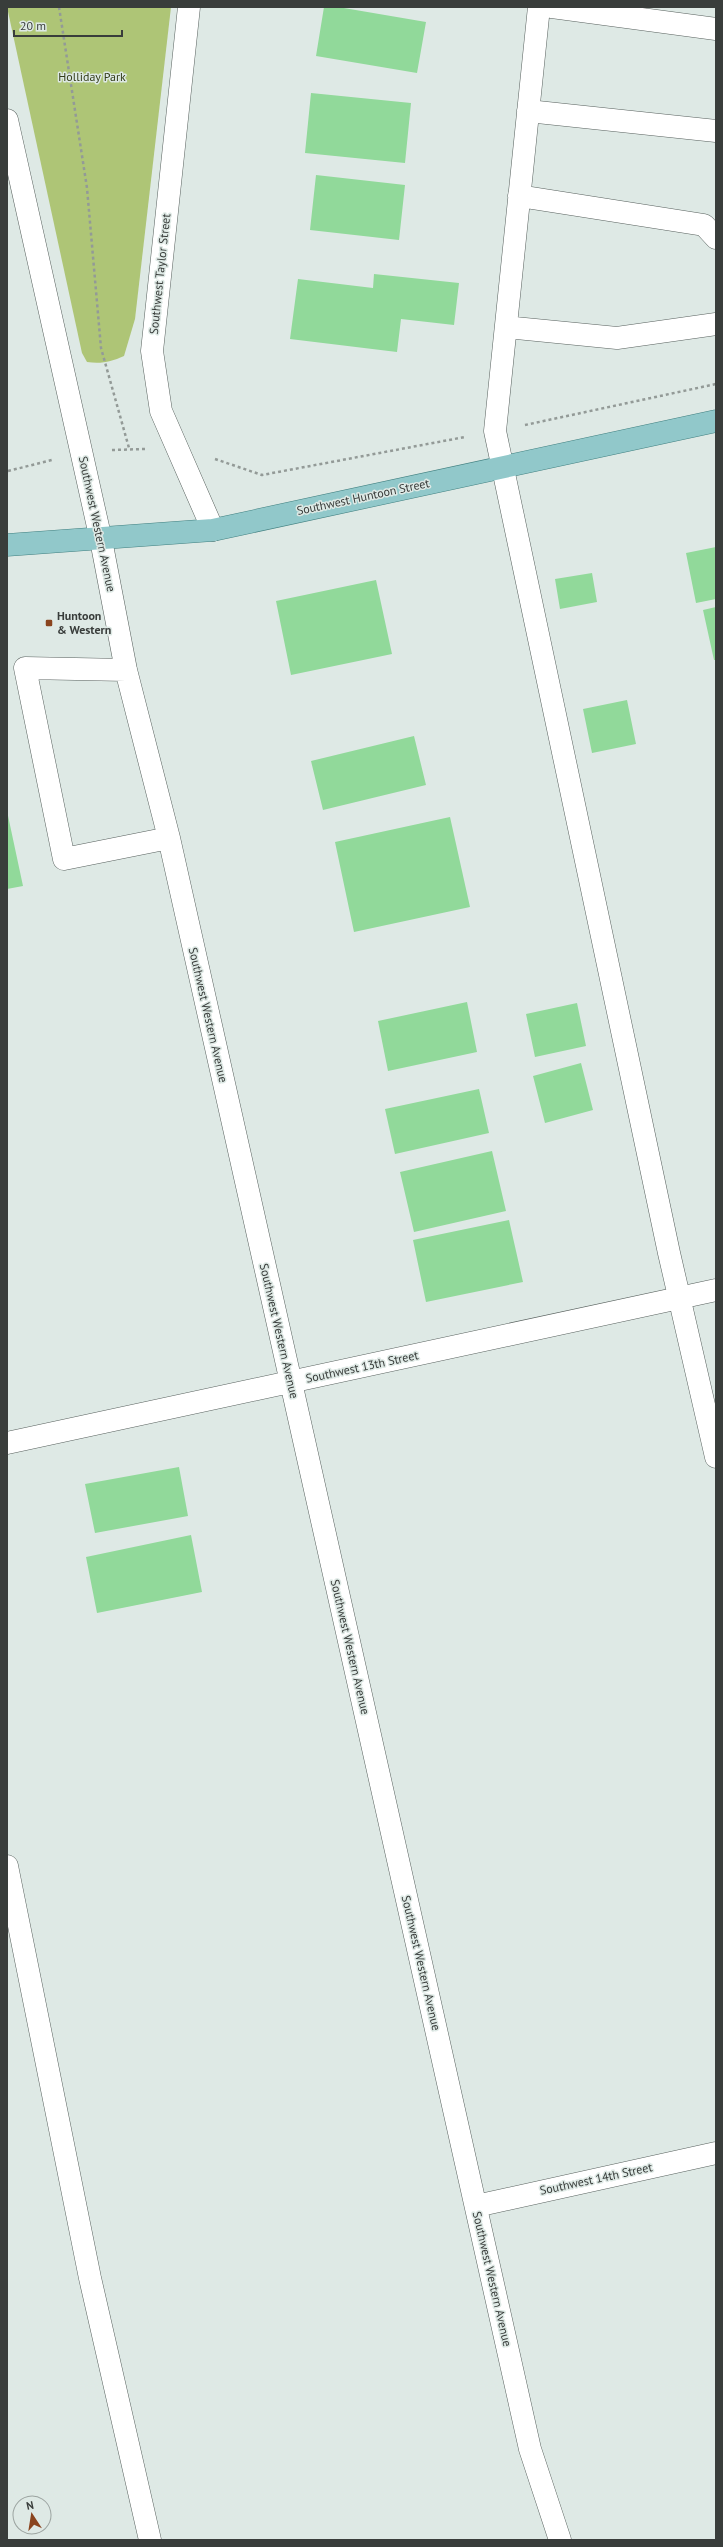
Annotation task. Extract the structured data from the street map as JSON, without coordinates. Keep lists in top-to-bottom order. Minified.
{"streets":{"main road":["Southwest Huntoon Street"],"street":["Southwest Taylor Street","Southwest Western Avenue","Southwest 13th Street","Southwest 14th Street"]},"crossings":[["Southwest Taylor Street","Southwest Huntoon Street"],["Southwest Huntoon Street","Southwest Western Avenue"],["Southwest Western Avenue","Southwest 13th Street"],["Southwest Western Avenue","Southwest 14th Street"]],"parks":["Holliday Park"],"places":{"transit":["Huntoon & Western"]},"scale_bar":"20 m","north":"top"}
